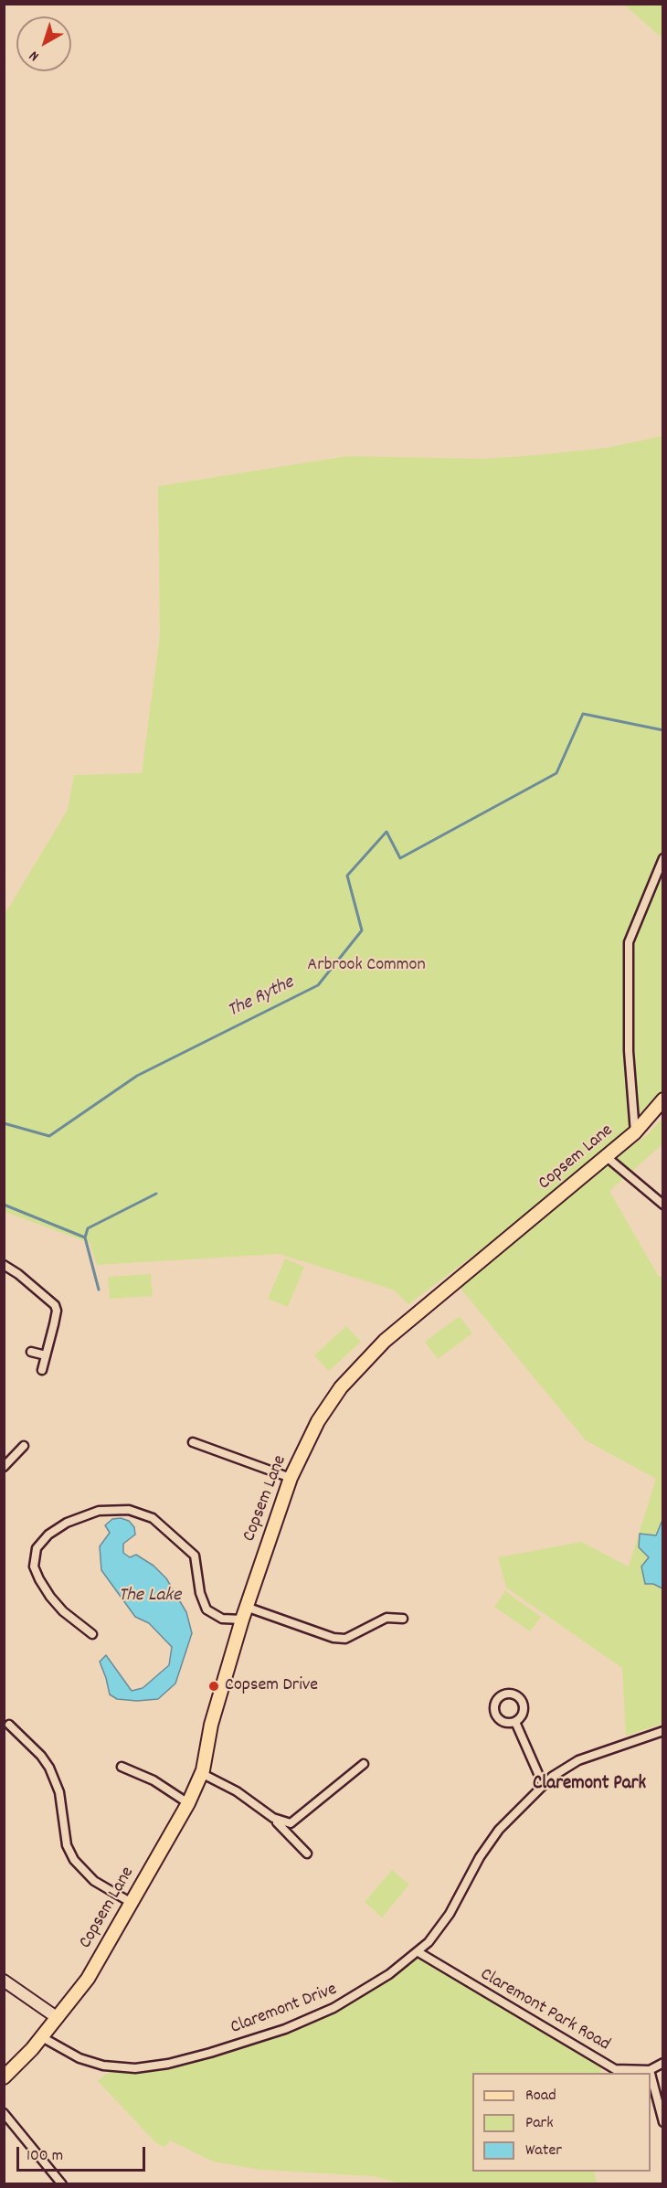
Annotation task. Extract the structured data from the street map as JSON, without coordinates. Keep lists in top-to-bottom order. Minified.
{"streets":{"main road":["Copsem Lane"],"street":["Claremont Drive","Claremont Park Road"]},"crossings":[["Copsem Lane","Claremont Drive"],["Claremont Drive","Claremont Park Road"]],"districts":["Claremont Park"],"water":["The Rythe","The Lake"],"parks":["Arbrook Common"],"places":["Copsem Drive"],"legend":["Road","Park","Water"],"scale_bar":"100 m","north":"bottom left"}
